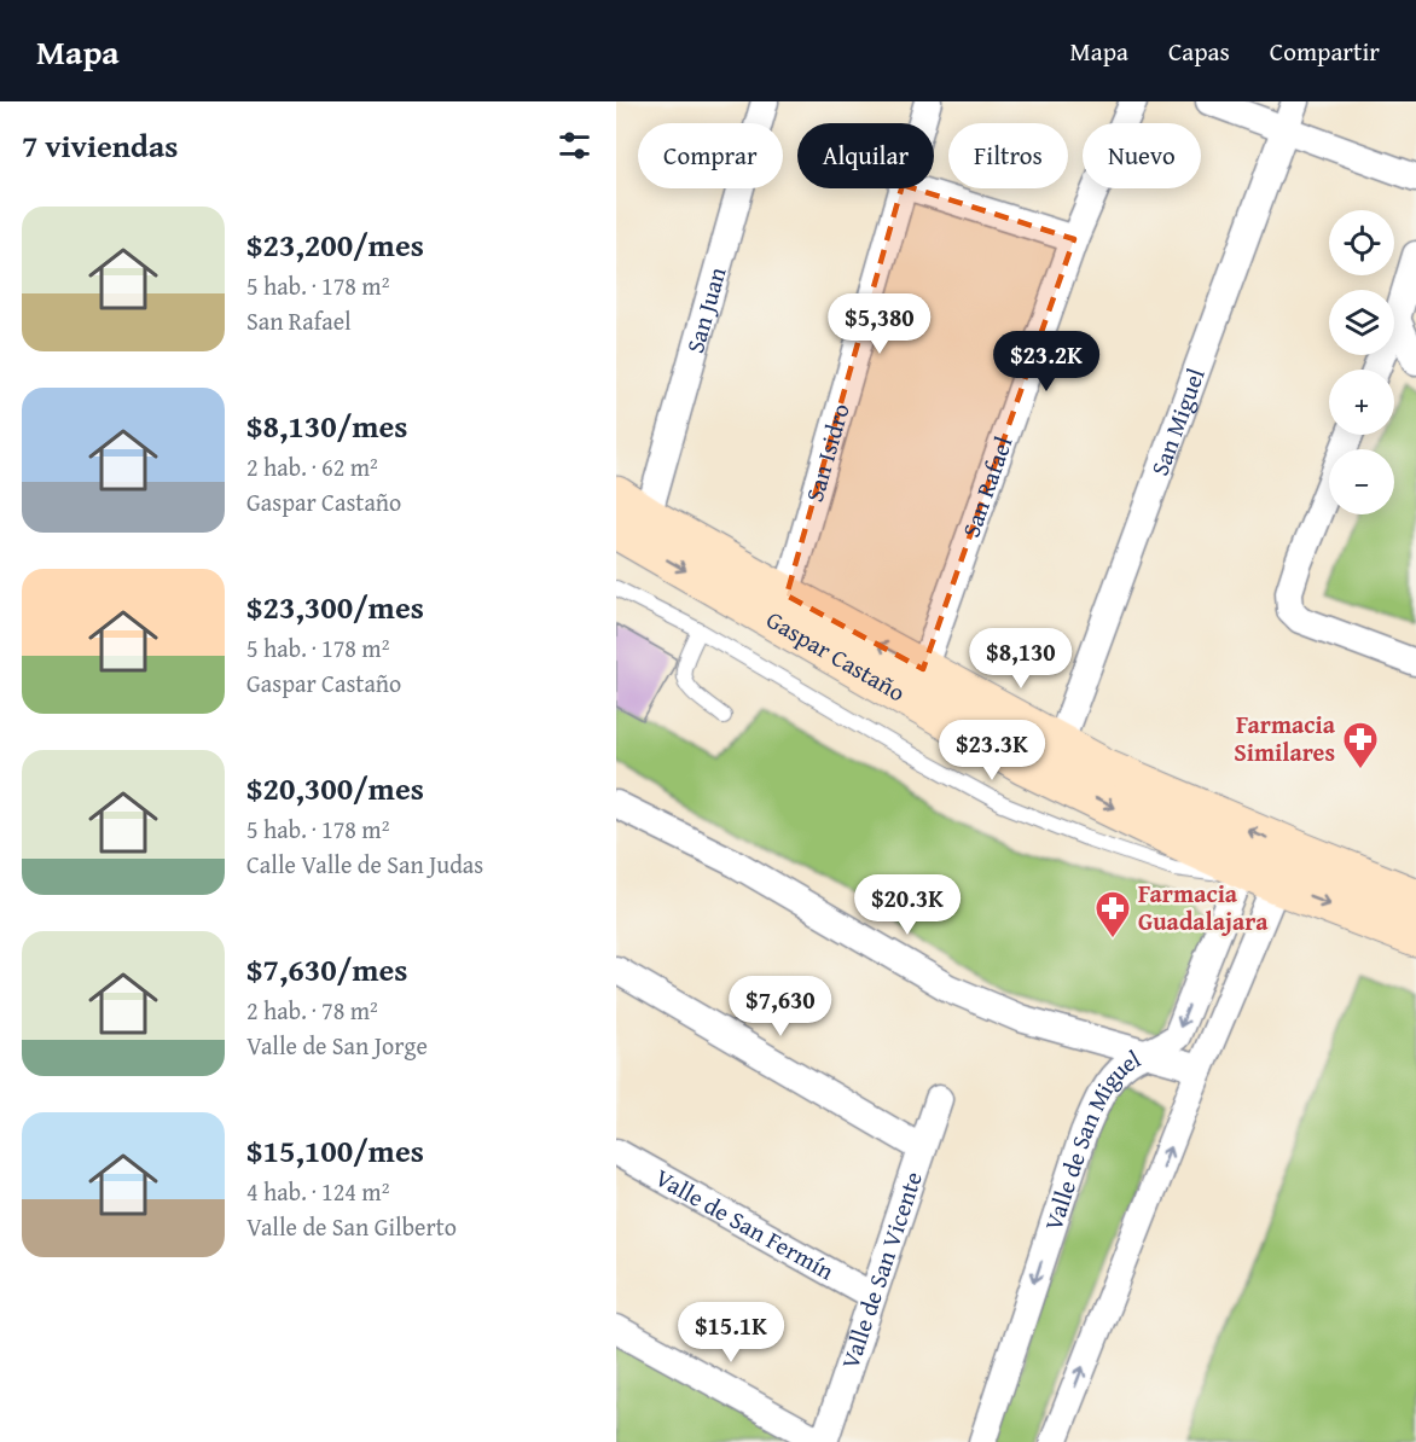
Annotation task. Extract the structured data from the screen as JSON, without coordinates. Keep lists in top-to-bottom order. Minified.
{"streets":{"main road":["Gaspar Castaño"],"street":["San Juan","San Miguel","San Isidro","San Rafael","Valle de San Miguel","Valle de San Fermín","Valle de San Vicente"]},"crossings":[["San Juan","Gaspar Castaño"],["San Miguel","Gaspar Castaño"],["San Isidro","Gaspar Castaño"],["San Rafael","Gaspar Castaño"],["Gaspar Castaño","Valle de San Miguel"],["Valle de San Fermín","Valle de San Vicente"]],"places":{"pharmacy":["Farmacia Similares","Farmacia Guadalajara"]},"page":{"header":"Mapa","nav":["Mapa","Capas","Compartir"],"heading":"7 viviendas","chip":["Comprar","Alquilar","Filtros","Nuevo"],"list":[{"name":"$23,200/mes","note":"5 hab. · 178 m² · San Rafael"},{"name":"$8,130/mes","note":"2 hab. · 62 m² · Gaspar Castaño"},{"name":"$23,300/mes","note":"5 hab. · 178 m² · Gaspar Castaño"},{"name":"$20,300/mes","note":"5 hab. · 178 m² · Calle Valle de San Judas"},{"name":"$7,630/mes","note":"2 hab. · 78 m² · Valle de San Jorge"},{"name":"$15,100/mes","note":"4 hab. · 124 m² · Valle de San Gilberto"}],"map_buttons":["+","−"],"price":["$5,380","$23.2K","$8,130","$23.3K","$20.3K","$7,630","$15.1K"]}}
